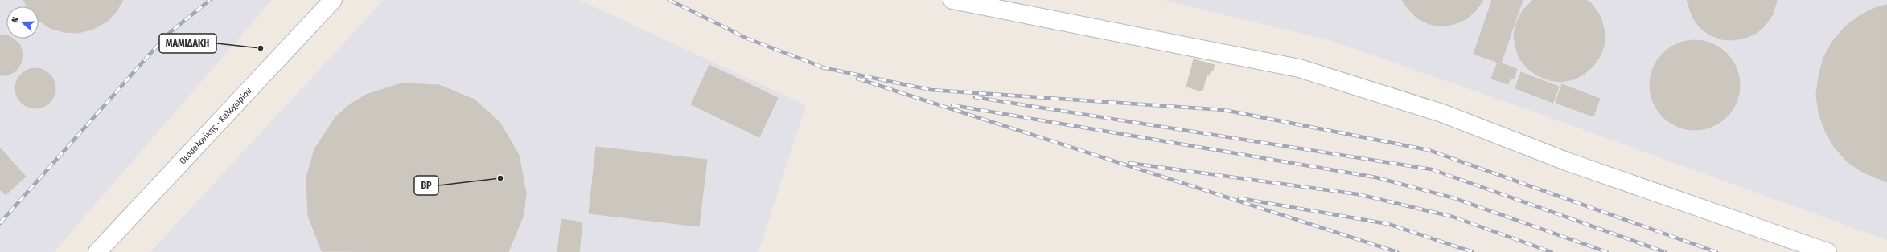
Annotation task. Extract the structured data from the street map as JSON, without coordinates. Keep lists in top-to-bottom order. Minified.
{"streets":{"street":["Θεσσαλονίκης - Καλοχωρίου"]},"places":["ΜΑΜΙΔΑΚΗ","BP"],"north":"left"}
